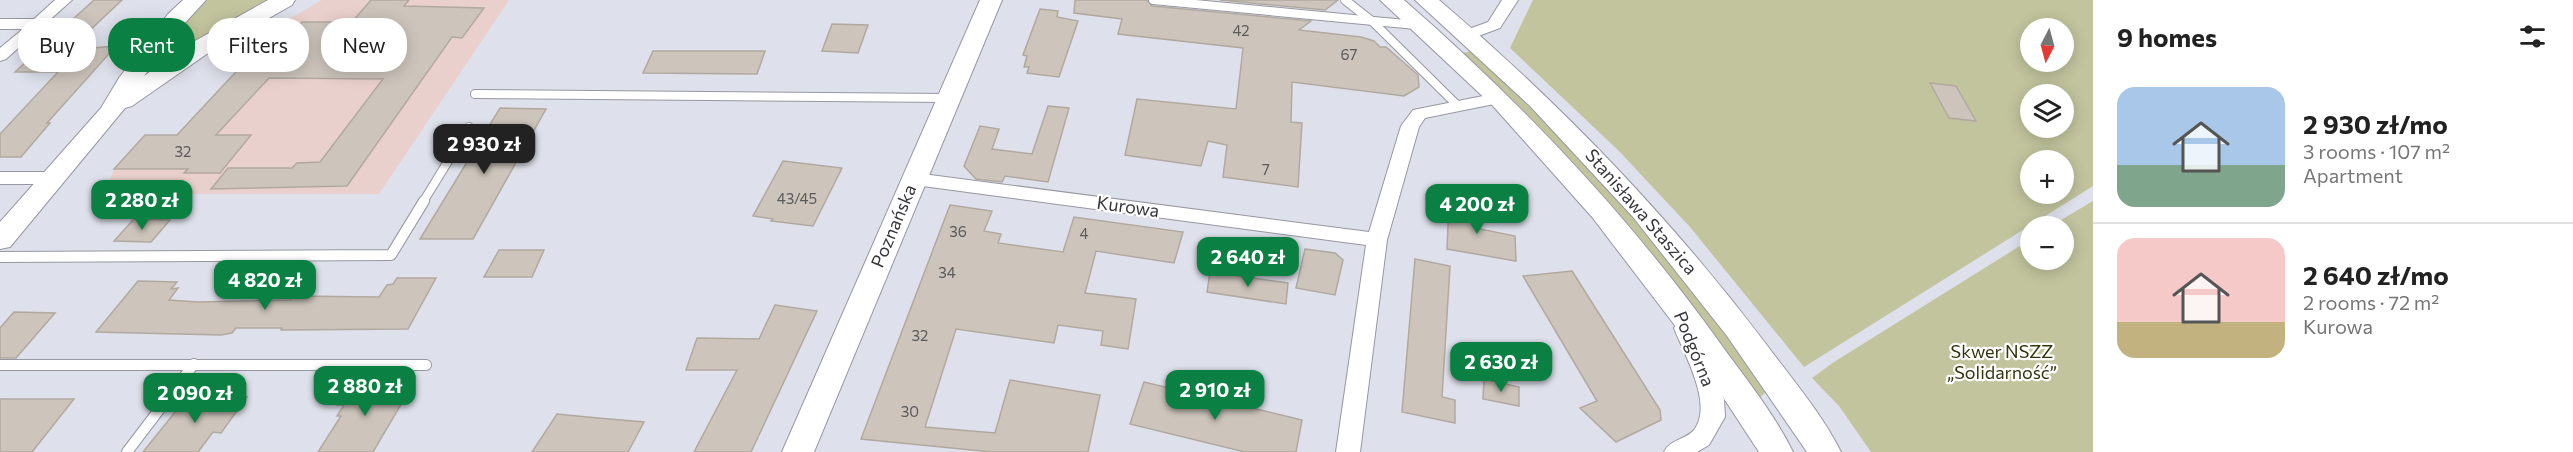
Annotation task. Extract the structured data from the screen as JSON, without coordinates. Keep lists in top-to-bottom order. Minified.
{"streets":{"main road":["Stanisława Staszica","Poznańska"],"street":["Kurowa","Podgórna"]},"crossings":[["Kurowa","Poznańska"],["Stanisława Staszica","Podgórna"]],"parks":["Skwer NSZZ „Solidarność”"],"house_numbers":["42","67","32","7","43/45","36","4","34","32","30"],"north":"bottom","page":{"heading":"9 homes","map_buttons":["+","−"],"chip":["Buy","Rent","Filters","New"],"list":[{"name":"2 930 zł/mo","note":"3 rooms · 107 m² · Apartment"},{"name":"2 640 zł/mo","note":"2 rooms · 72 m² · Kurowa"}],"price":["2 930 zł","2 280 zł","4 200 zł","2 640 zł","4 820 zł","2 630 zł","2 880 zł","2 910 zł","2 090 zł"]}}
